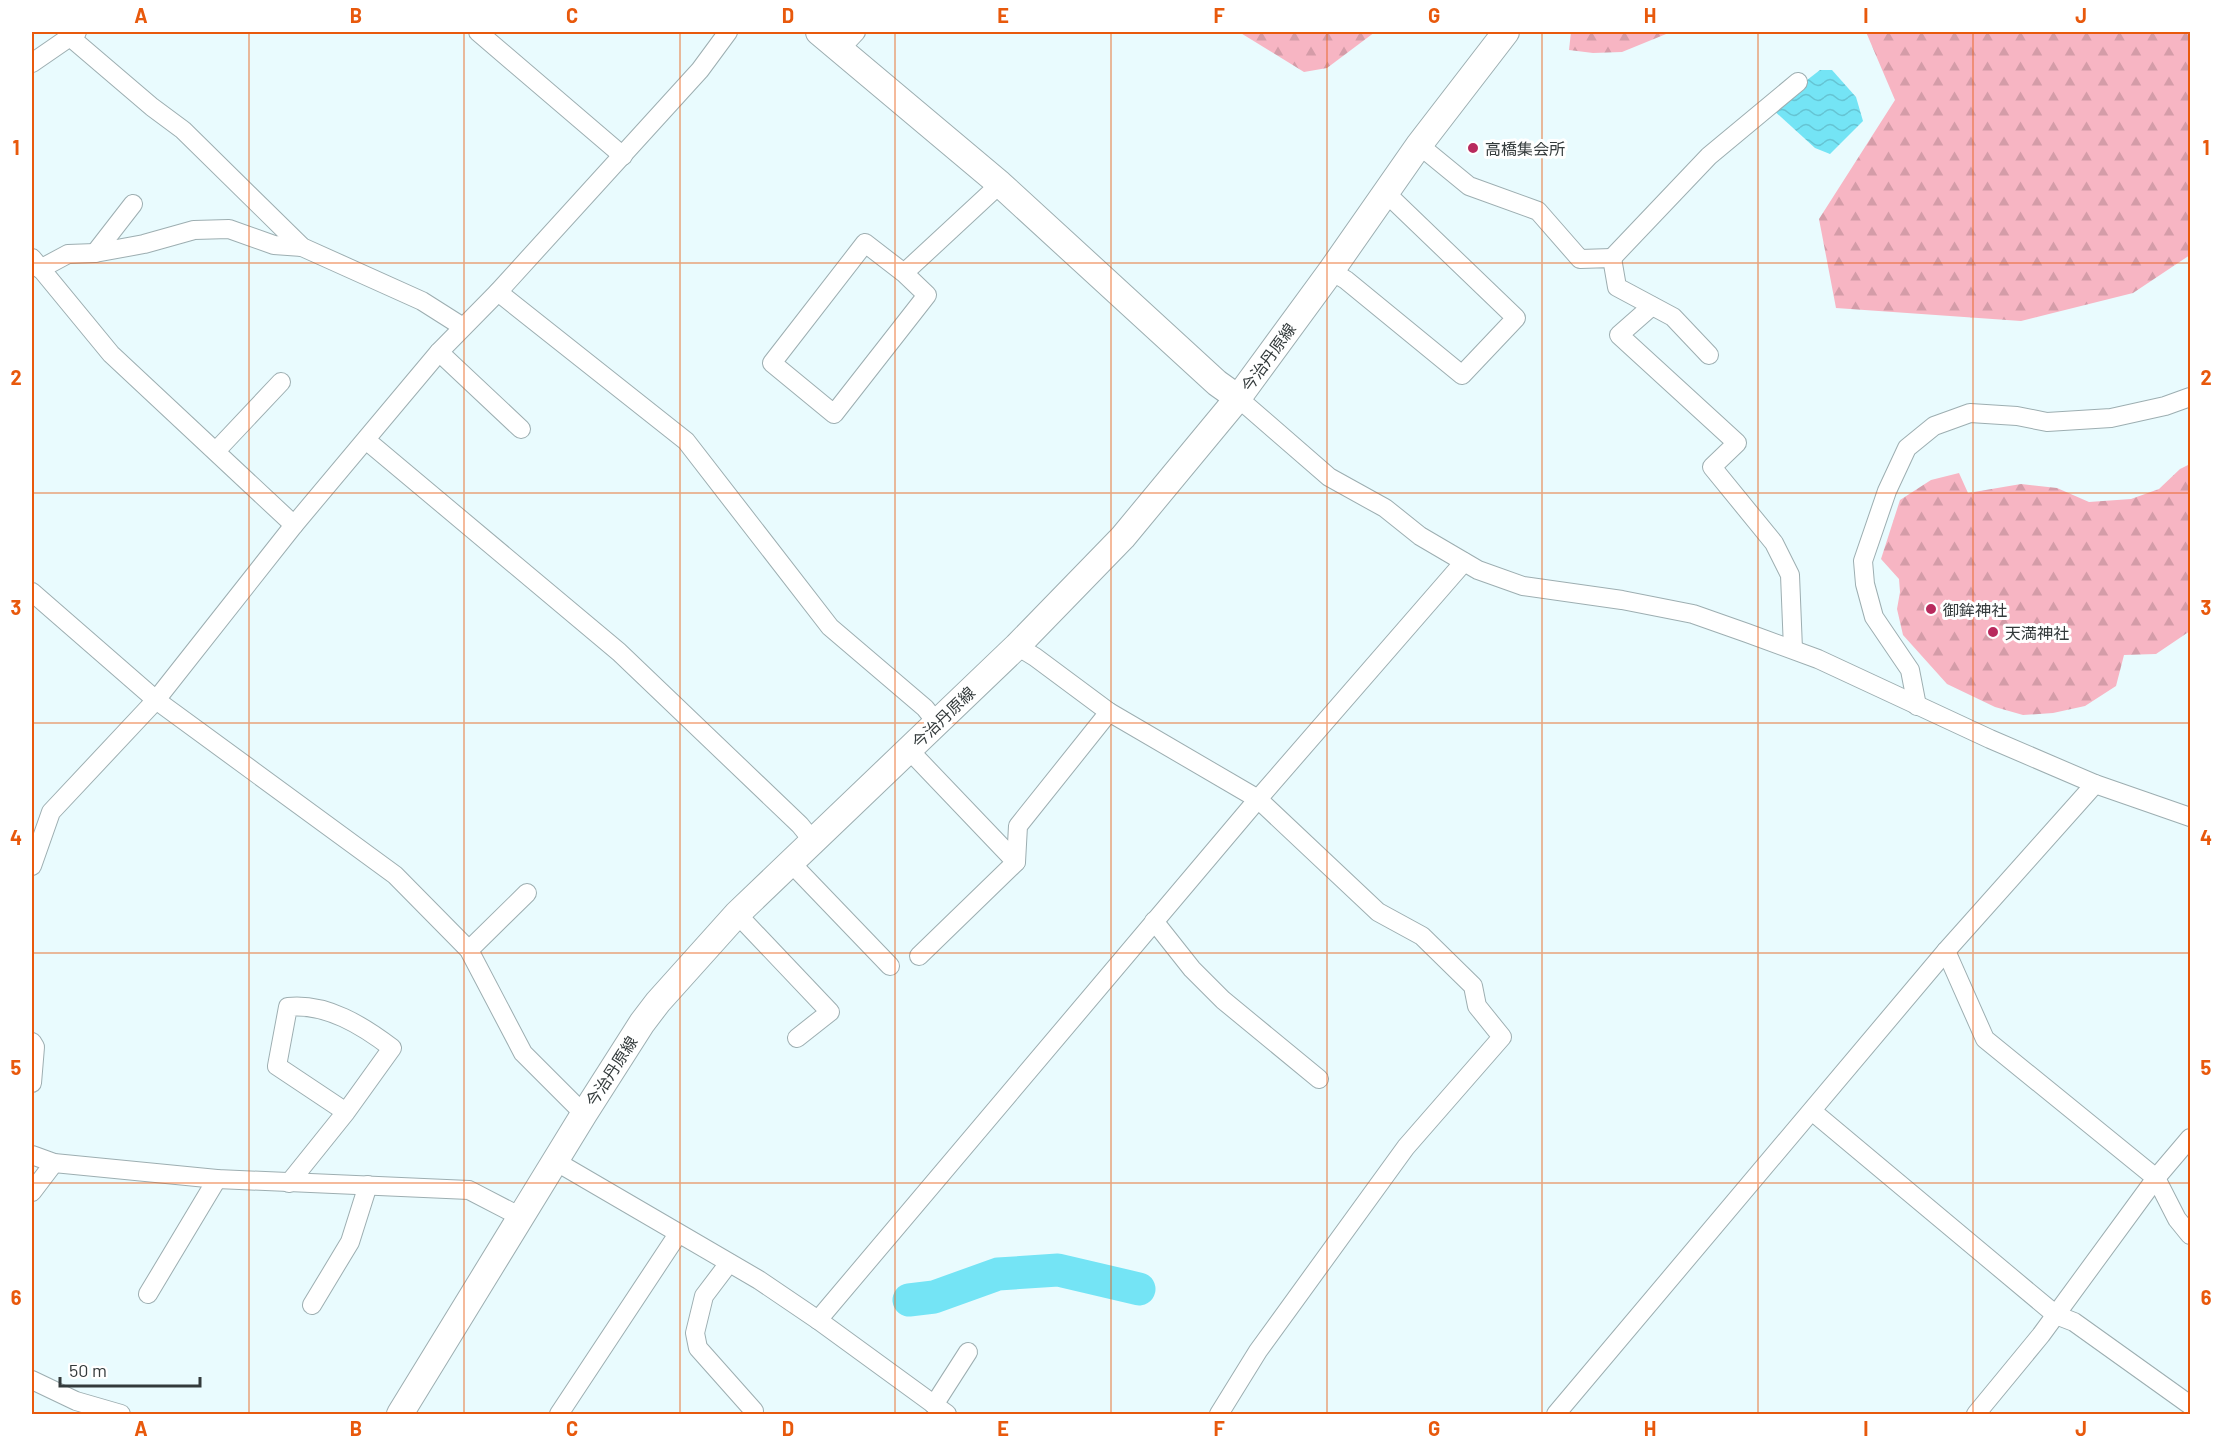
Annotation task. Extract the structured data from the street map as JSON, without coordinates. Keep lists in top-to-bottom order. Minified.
{"streets":{"main road":["今治丹原線"]},"places":["高橋集会所","御鉾神社","天満神社"],"scale_bar":"50 m","grid":{"columns":["A","B","C","D","E","F","G","H","I","J"],"rows":["1","2","3","4","5","6"]}}
